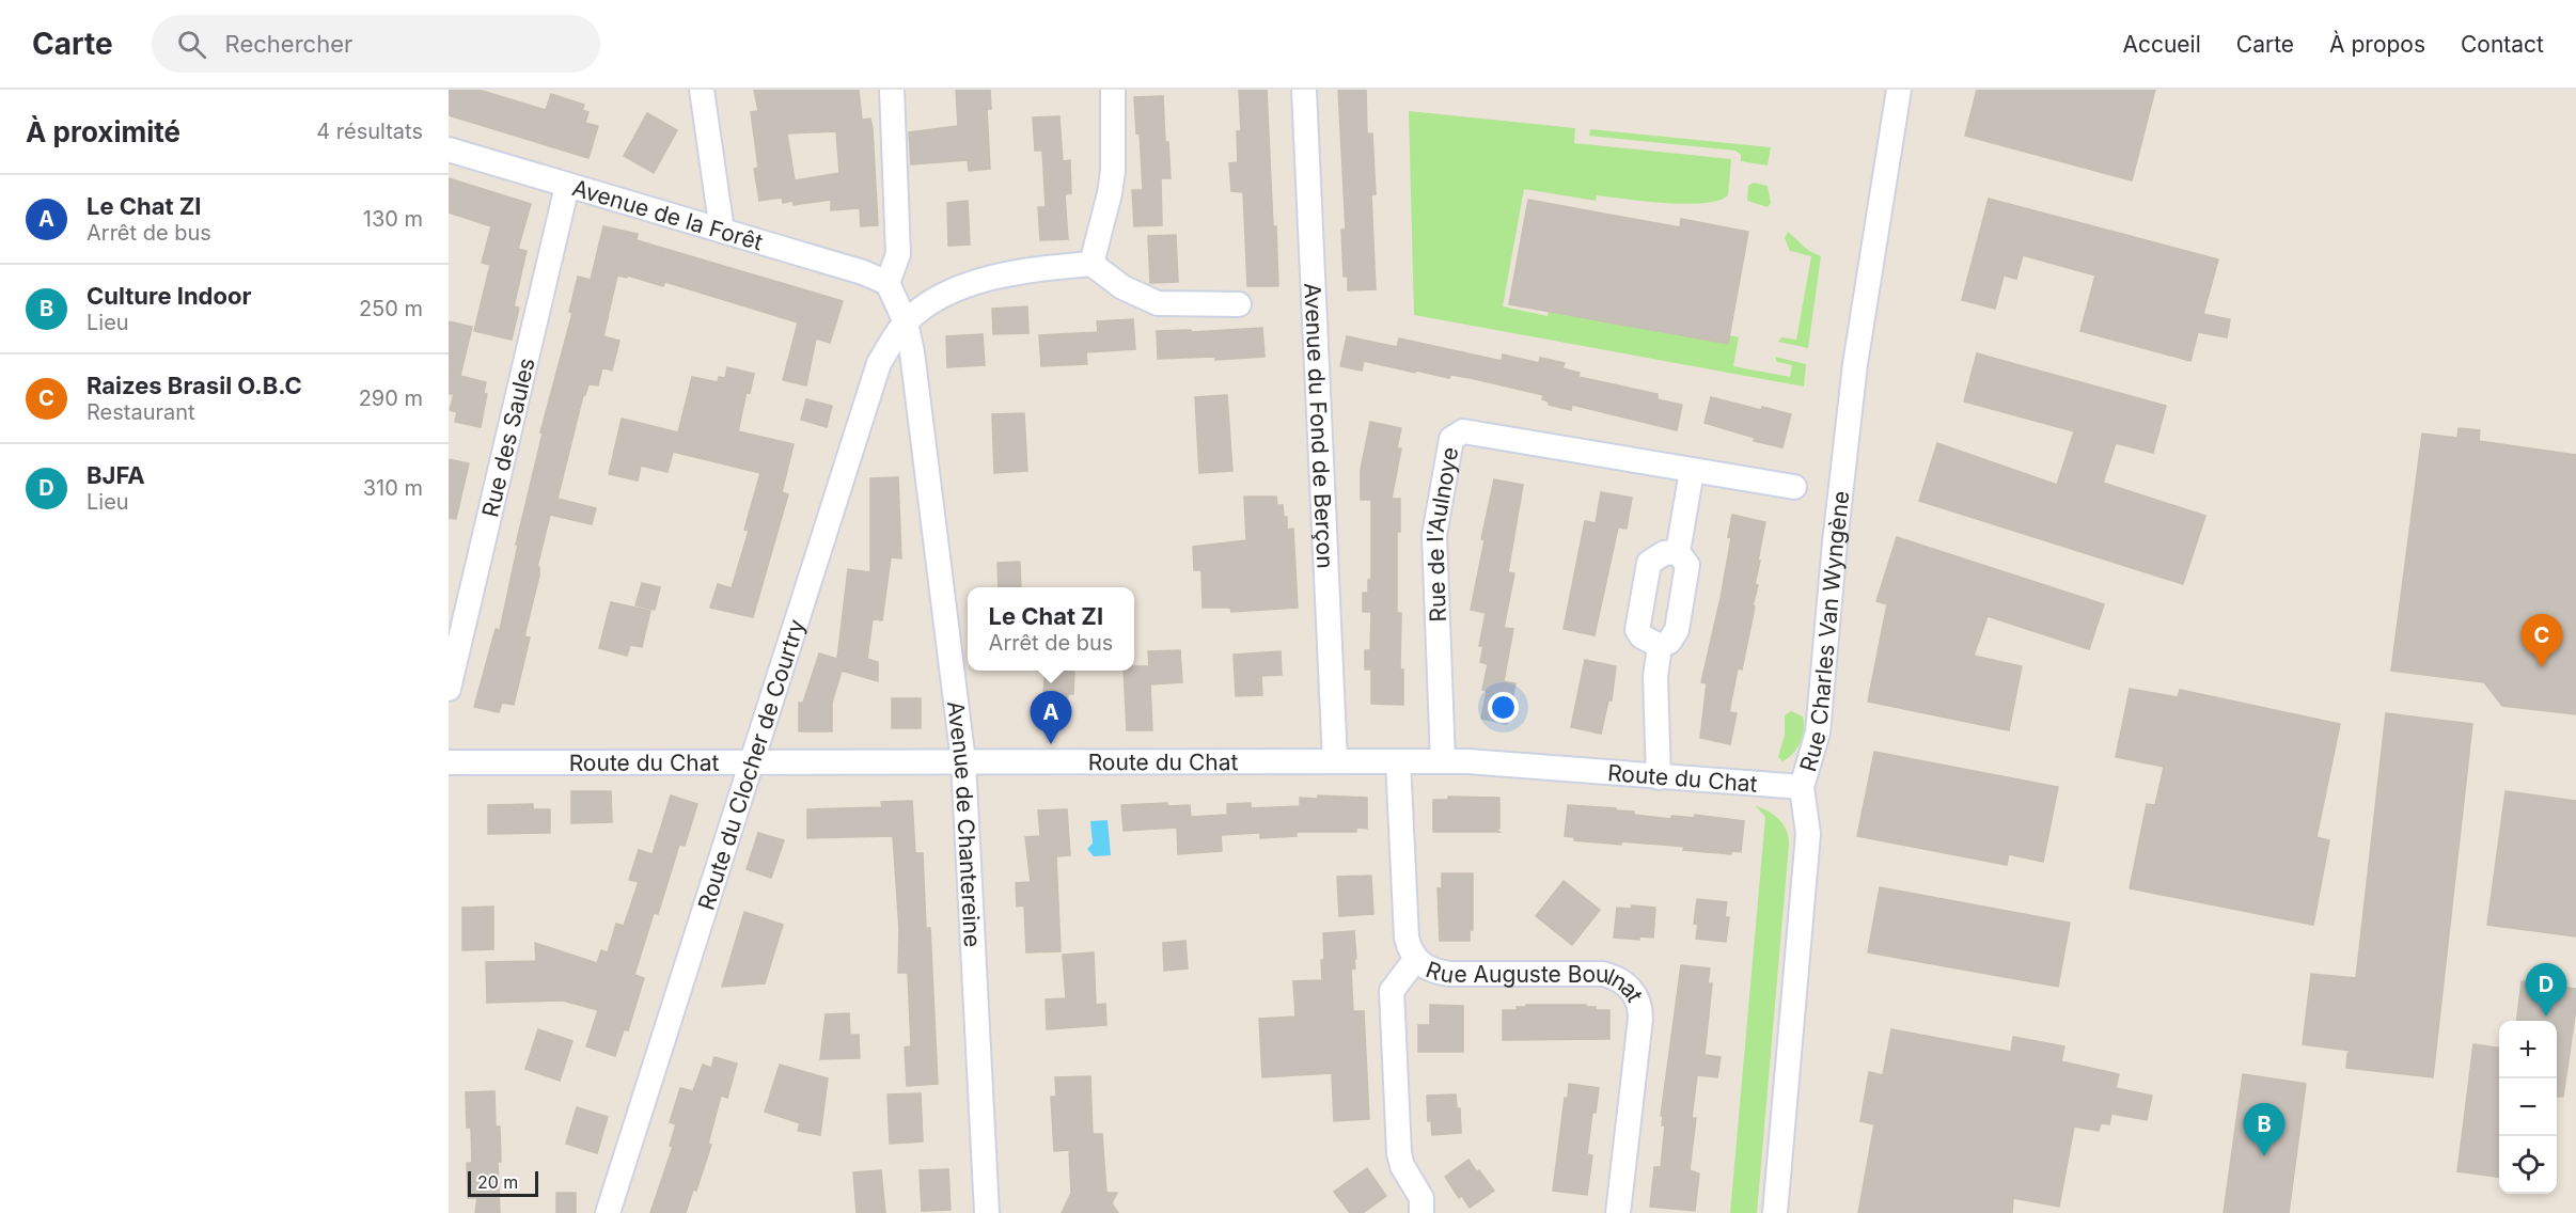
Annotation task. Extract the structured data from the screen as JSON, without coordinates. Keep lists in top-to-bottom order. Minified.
{"streets":{"street":["Avenue de la Forêt","Avenue du Fond de Berçon","Rue des Saules","Rue de l'Aulnoye","Rue Charles Van Wyngène","Route du Chat","Route du Clocher de Courtry","Avenue de Chantereine","Rue Auguste Boulnat"]},"crossings":[["Avenue de la Forêt","Rue des Saules"],["Avenue de la Forêt","Avenue de Chantereine"],["Avenue du Fond de Berçon","Route du Chat"],["Rue de l'Aulnoye","Route du Chat"],["Rue Charles Van Wyngène","Route du Chat"],["Route du Chat","Route du Clocher de Courtry"],["Route du Chat","Avenue de Chantereine"],["Route du Chat","Rue Auguste Boulnat"],["Route du Clocher de Courtry","Avenue de Chantereine"]],"scale_bar":"20 m","page":{"header":"Carte","search":"Rechercher","nav":["Accueil","Carte","À propos","Contact"],"heading":["À proximité","4 résultats"],"list":[{"mark":"A","name":"Le Chat ZI","note":"Arrêt de bus","value":"130 m"},{"mark":"B","name":"Culture Indoor","note":"Lieu","value":"250 m"},{"mark":"C","name":"Raizes Brasil O.B.C","note":"Restaurant","value":"290 m"},{"mark":"D","name":"BJFA","note":"Lieu","value":"310 m"}],"popup":["Le Chat ZI","Arrêt de bus"],"pins":["C","A","D","B"],"map_buttons":["+","−"],"scale":"20 m"}}
